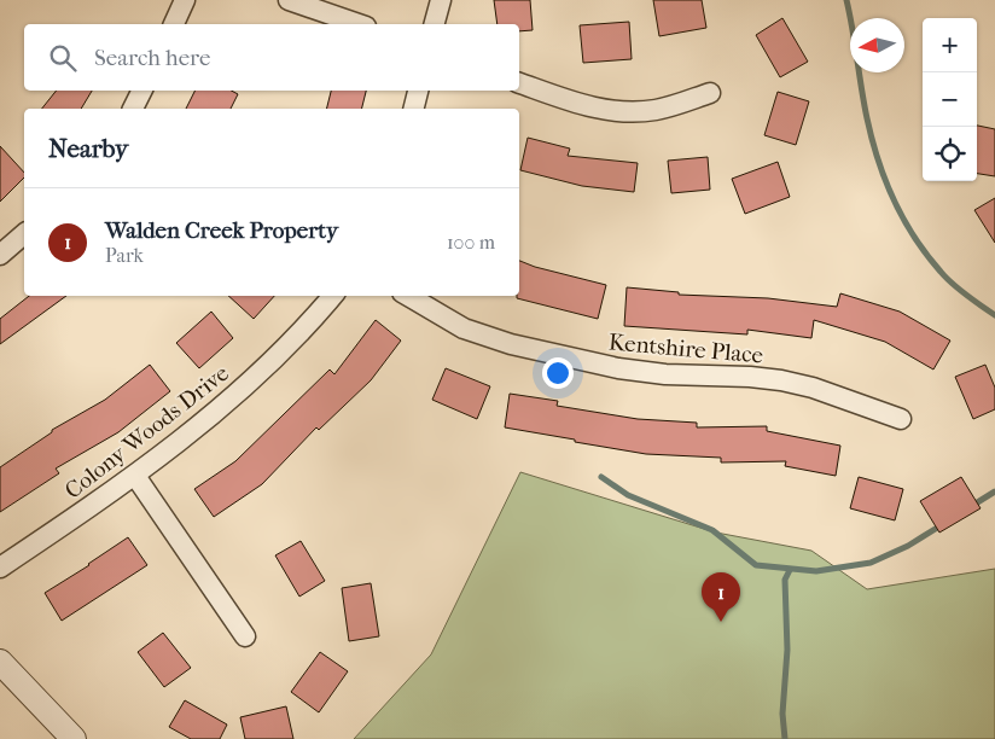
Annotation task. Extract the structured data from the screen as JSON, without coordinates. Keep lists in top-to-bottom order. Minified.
{"streets":{"street":["Kentshire Place","Colony Woods Drive"]},"north":"left","page":{"map_buttons":["+","−"],"search":"Search here","heading":"Nearby","list":[{"mark":"1","name":"Walden Creek Property","note":"Park","value":"100 m"}],"pins":"1"}}
